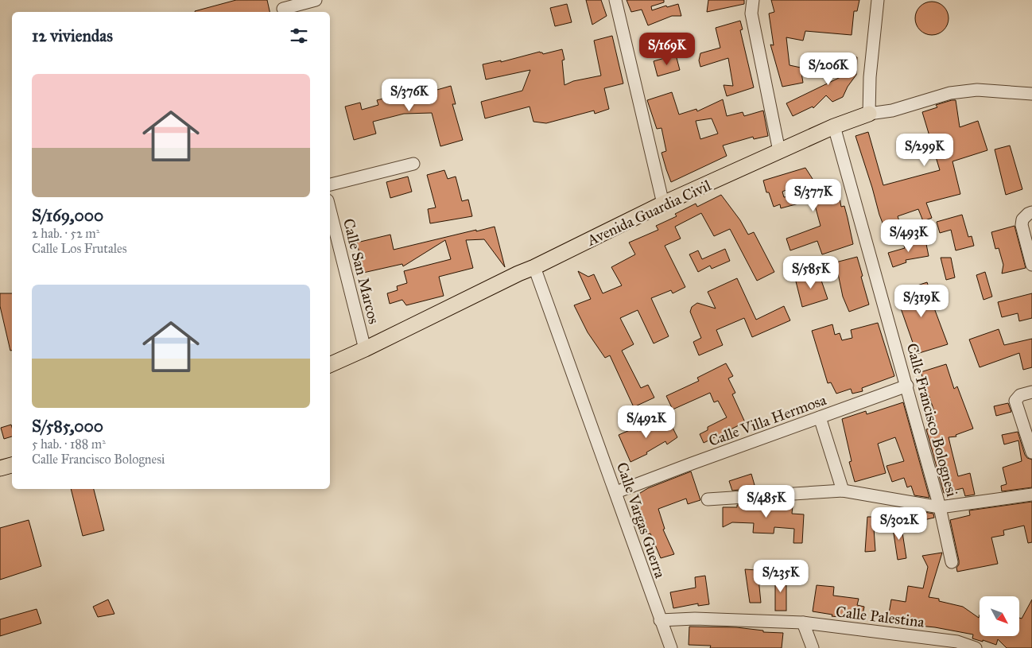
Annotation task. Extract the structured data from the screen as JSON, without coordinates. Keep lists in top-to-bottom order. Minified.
{"streets":{"main road":["Avenida Guardia Civil"],"street":["Calle San Marcos","Calle Villa Hermosa","Calle Francisco Bolognesi","Calle Vargas Guerra","Calle Palestina"]},"crossings":[["Avenida Guardia Civil","Calle San Marcos"],["Avenida Guardia Civil","Calle Francisco Bolognesi"],["Avenida Guardia Civil","Calle Vargas Guerra"],["Calle Villa Hermosa","Calle Francisco Bolognesi"],["Calle Villa Hermosa","Calle Vargas Guerra"],["Calle Vargas Guerra","Calle Palestina"]],"north":"bottom right","page":{"heading":"12 viviendas","price":["S/169K","S/206K","S/376K","S/299K","S/377K","S/493K","S/585K","S/319K","S/492K","S/485K","S/302K","S/235K"],"list":[{"name":"S/169,000","note":"2 hab. · 52 m² · Calle Los Frutales"},{"name":"S/585,000","note":"5 hab. · 188 m² · Calle Francisco Bolognesi"}]}}
